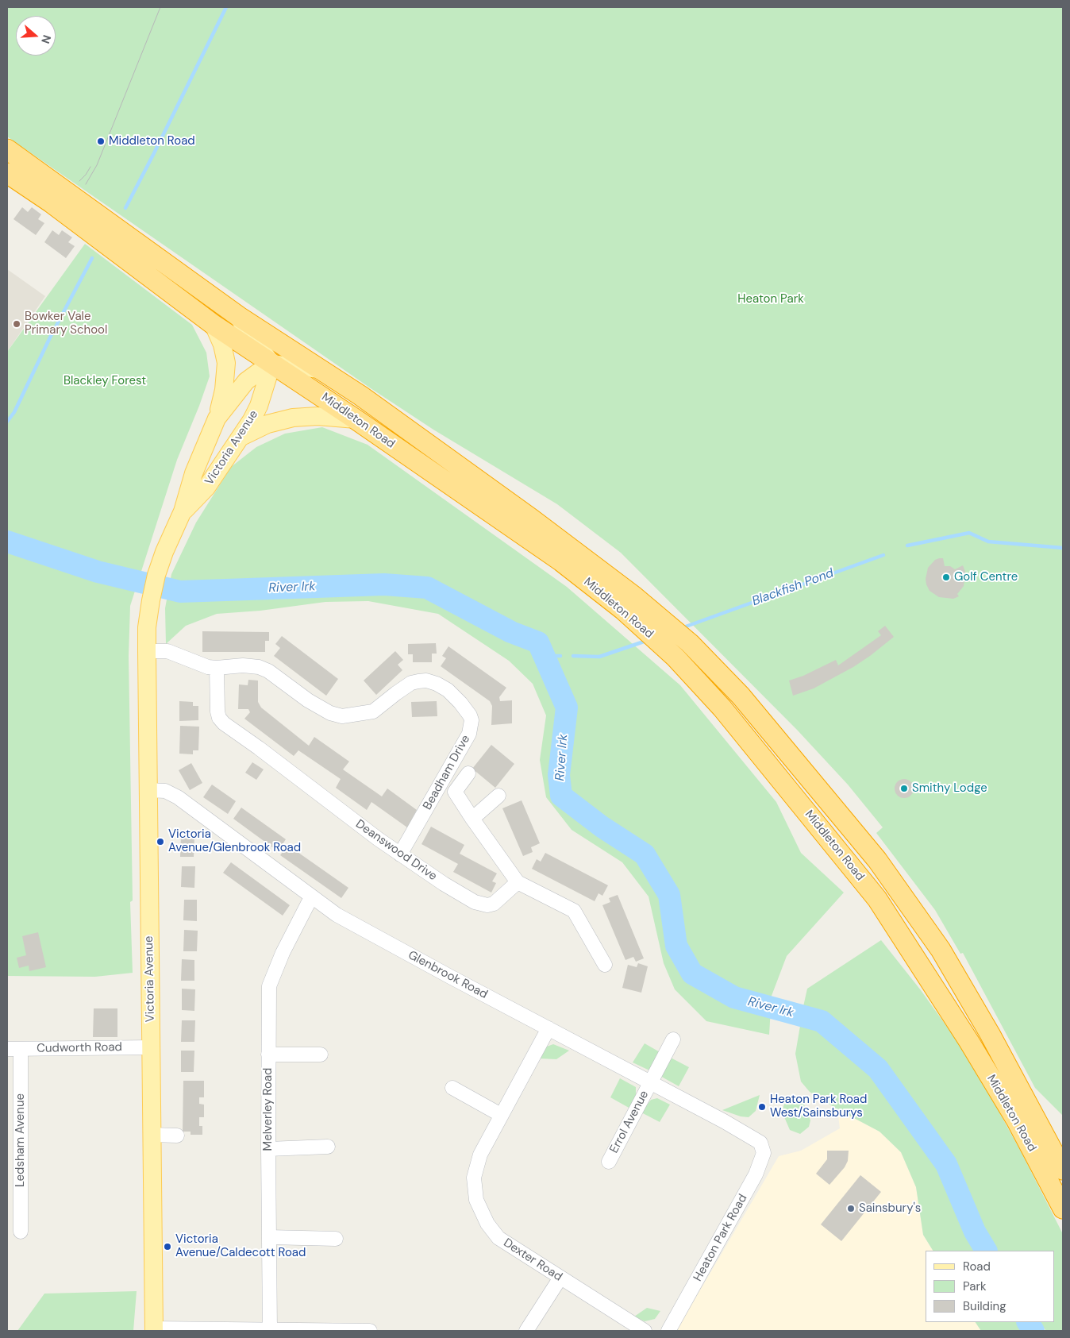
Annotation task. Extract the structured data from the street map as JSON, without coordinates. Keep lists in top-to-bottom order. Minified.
{"streets":{"highway":["Middleton Road"],"main road":["Victoria Avenue"],"street":["Beadham Drive","Deanswood Drive","Glenbrook Road","Cudworth Road","Melverley Road","Errol Avenue","Ledsham Avenue","Heaton Park Road","Dexter Road"]},"crossings":[["Middleton Road","Victoria Avenue"],["Victoria Avenue","Beadham Drive"],["Victoria Avenue","Glenbrook Road"],["Victoria Avenue","Cudworth Road"],["Beadham Drive","Deanswood Drive"],["Glenbrook Road","Melverley Road"],["Glenbrook Road","Errol Avenue"],["Glenbrook Road","Heaton Park Road"],["Glenbrook Road","Dexter Road"],["Cudworth Road","Ledsham Avenue"]],"water":["River Irk","Blackfish Pond"],"parks":["Heaton Park","Blackley Forest"],"places":["Middleton Road","Bowker Vale Primary School","Golf Centre","Smithy Lodge","Victoria Avenue/Glenbrook Road","Heaton Park Road West/Sainsburys","Sainsbury's","Victoria Avenue/Caldecott Road"],"legend":["Road","Park","Building"],"north":"right"}
